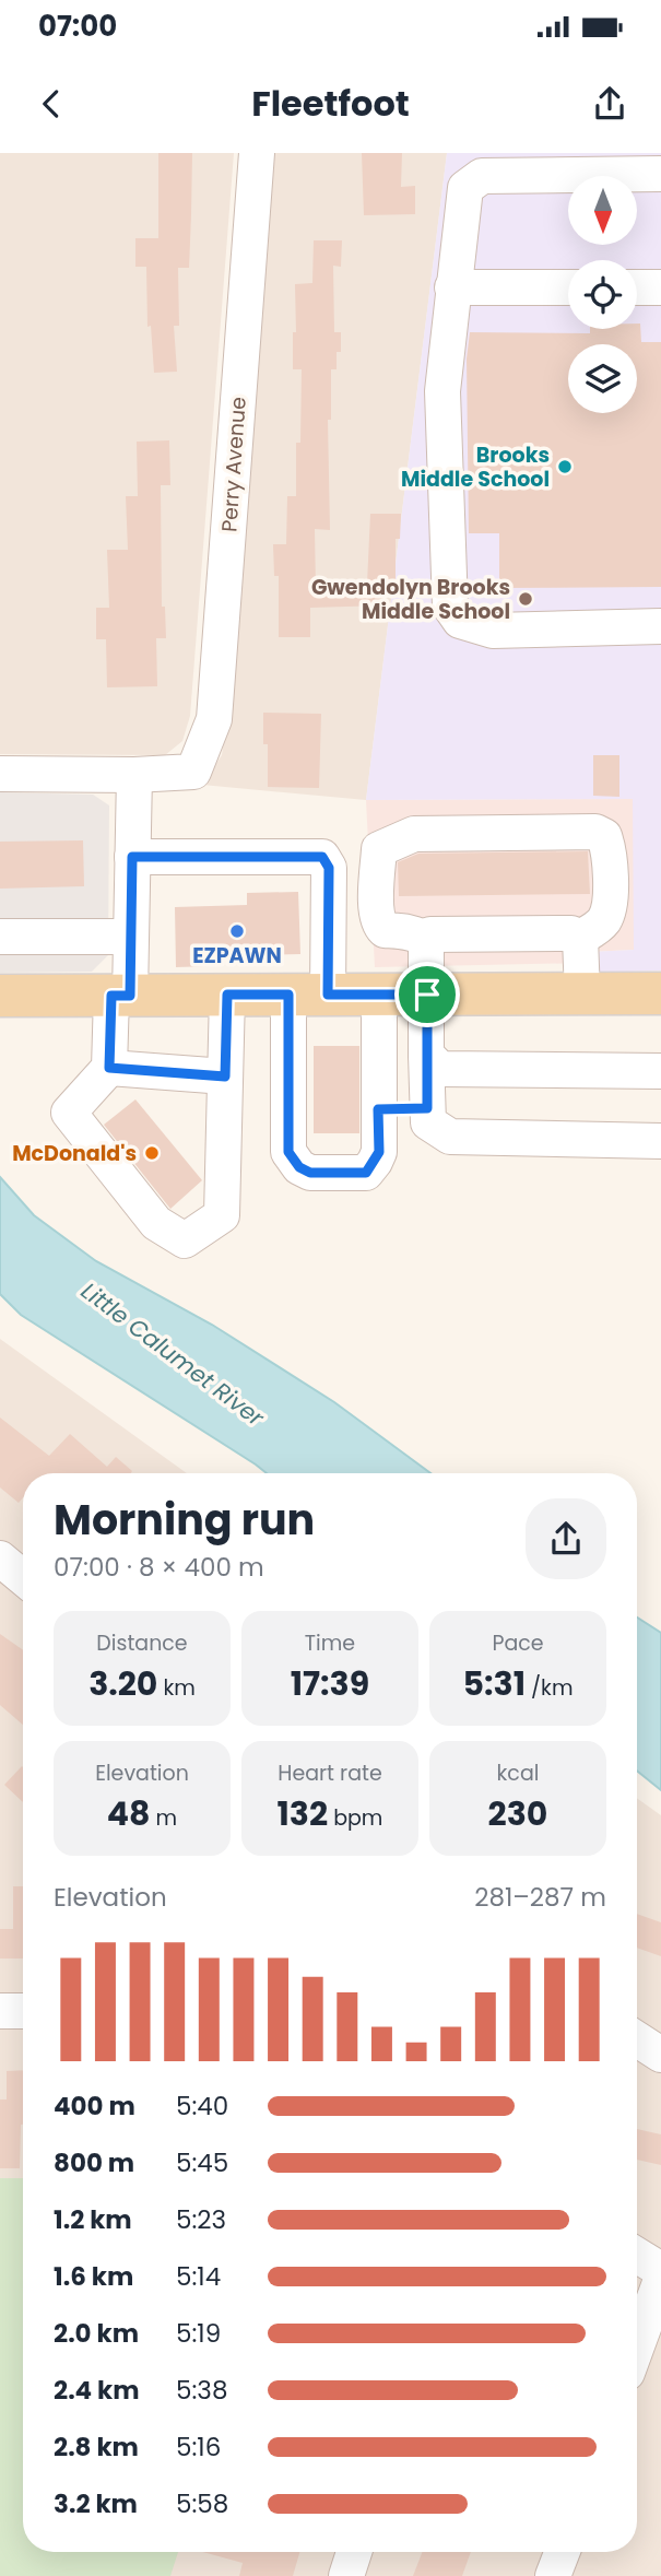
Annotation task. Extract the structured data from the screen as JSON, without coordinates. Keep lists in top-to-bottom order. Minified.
{"streets":{"street":["Perry Avenue"]},"water":["Little Calumet River"],"places":["Brooks Middle School","Gwendolyn Brooks Middle School","EZPAWN","McDonald's"],"north":"bottom","page":{"status":"07:00","header":"Fleetfoot","heading":["Morning run","07:00 · 8 × 400 m"],"stats":[["Distance","3.20 km"],["Time","17:39"],["Pace","5:31 /km"],["Elevation","48 m"],["Heart rate","132 bpm"],["kcal","230"]],"chart":["Elevation","281–287 m"],"list":[{"name":"400 m","note":"5:40"},{"name":"800 m","note":"5:45"},{"name":"1.2 km","note":"5:23"},{"name":"1.6 km","note":"5:14"},{"name":"2.0 km","note":"5:19"},{"name":"2.4 km","note":"5:38"},{"name":"2.8 km","note":"5:16"},{"name":"3.2 km","note":"5:58"}]}}
